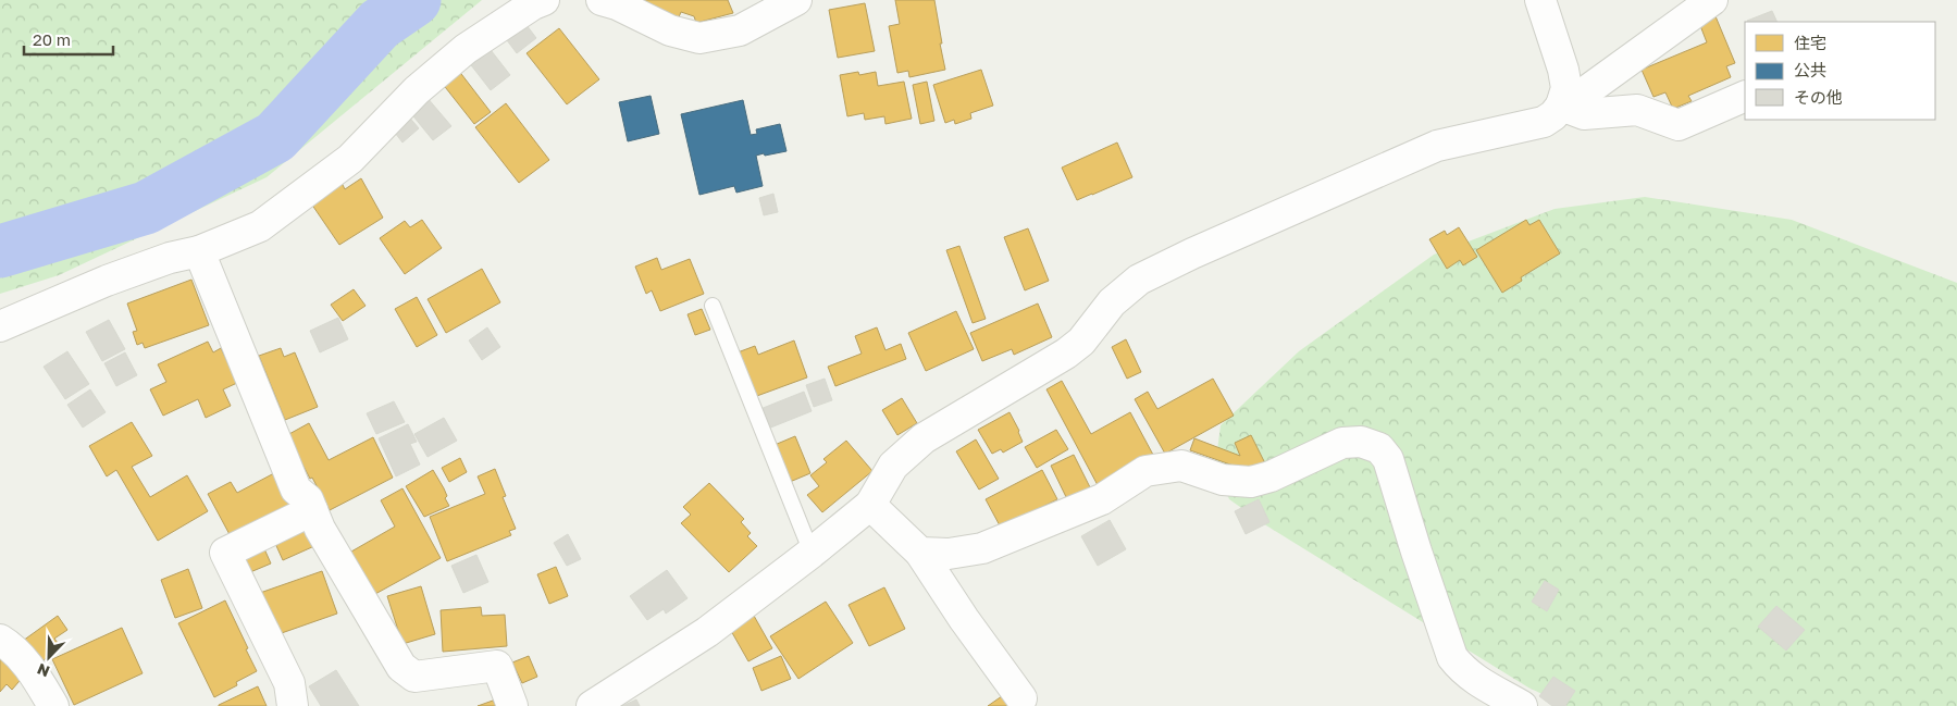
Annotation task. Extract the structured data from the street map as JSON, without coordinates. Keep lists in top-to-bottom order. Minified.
{"legend":["住宅","公共","その他"],"scale_bar":"20 m","north":"bottom left"}
